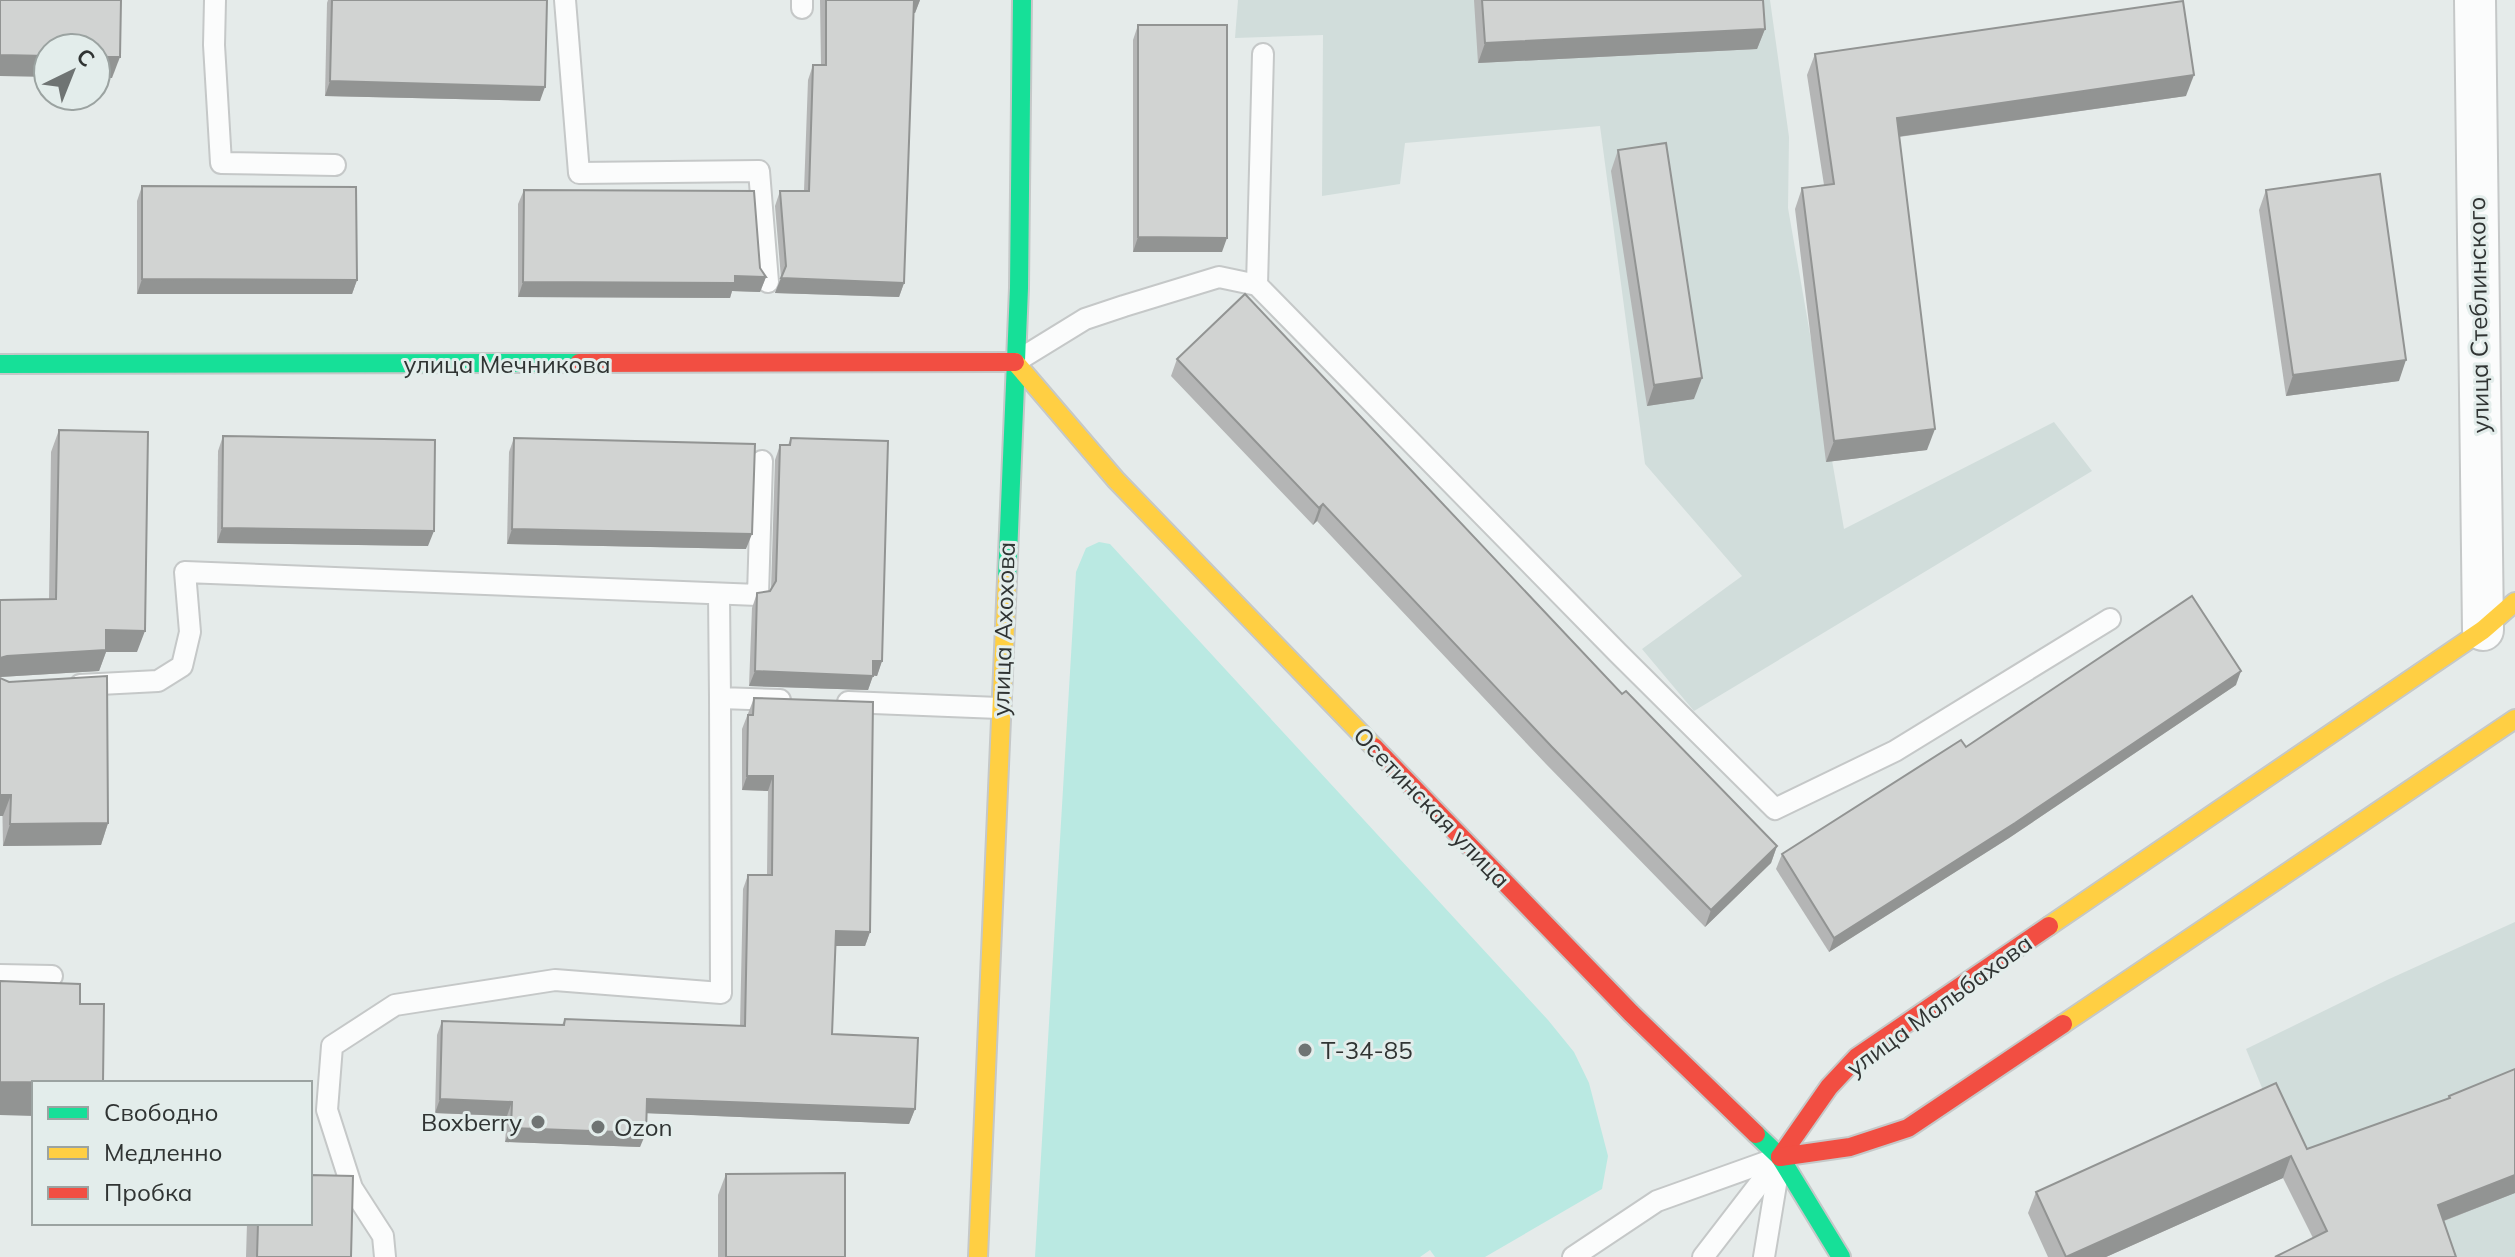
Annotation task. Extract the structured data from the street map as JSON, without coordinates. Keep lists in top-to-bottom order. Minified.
{"streets":{"main road":["улица Мечникова","улица Ахохова","Осетинская улица","улица Мальбахова"],"street":["улица Стеблинского"]},"crossings":[["улица Стеблинского","улица Мальбахова"],["улица Мечникова","улица Ахохова"],["улица Мечникова","Осетинская улица"],["улица Ахохова","Осетинская улица"],["Осетинская улица","улица Мальбахова"]],"places":["Т-34-85","Boxberry","Ozon"],"legend":["Свободно","Медленно","Пробка"],"north":"top right"}
